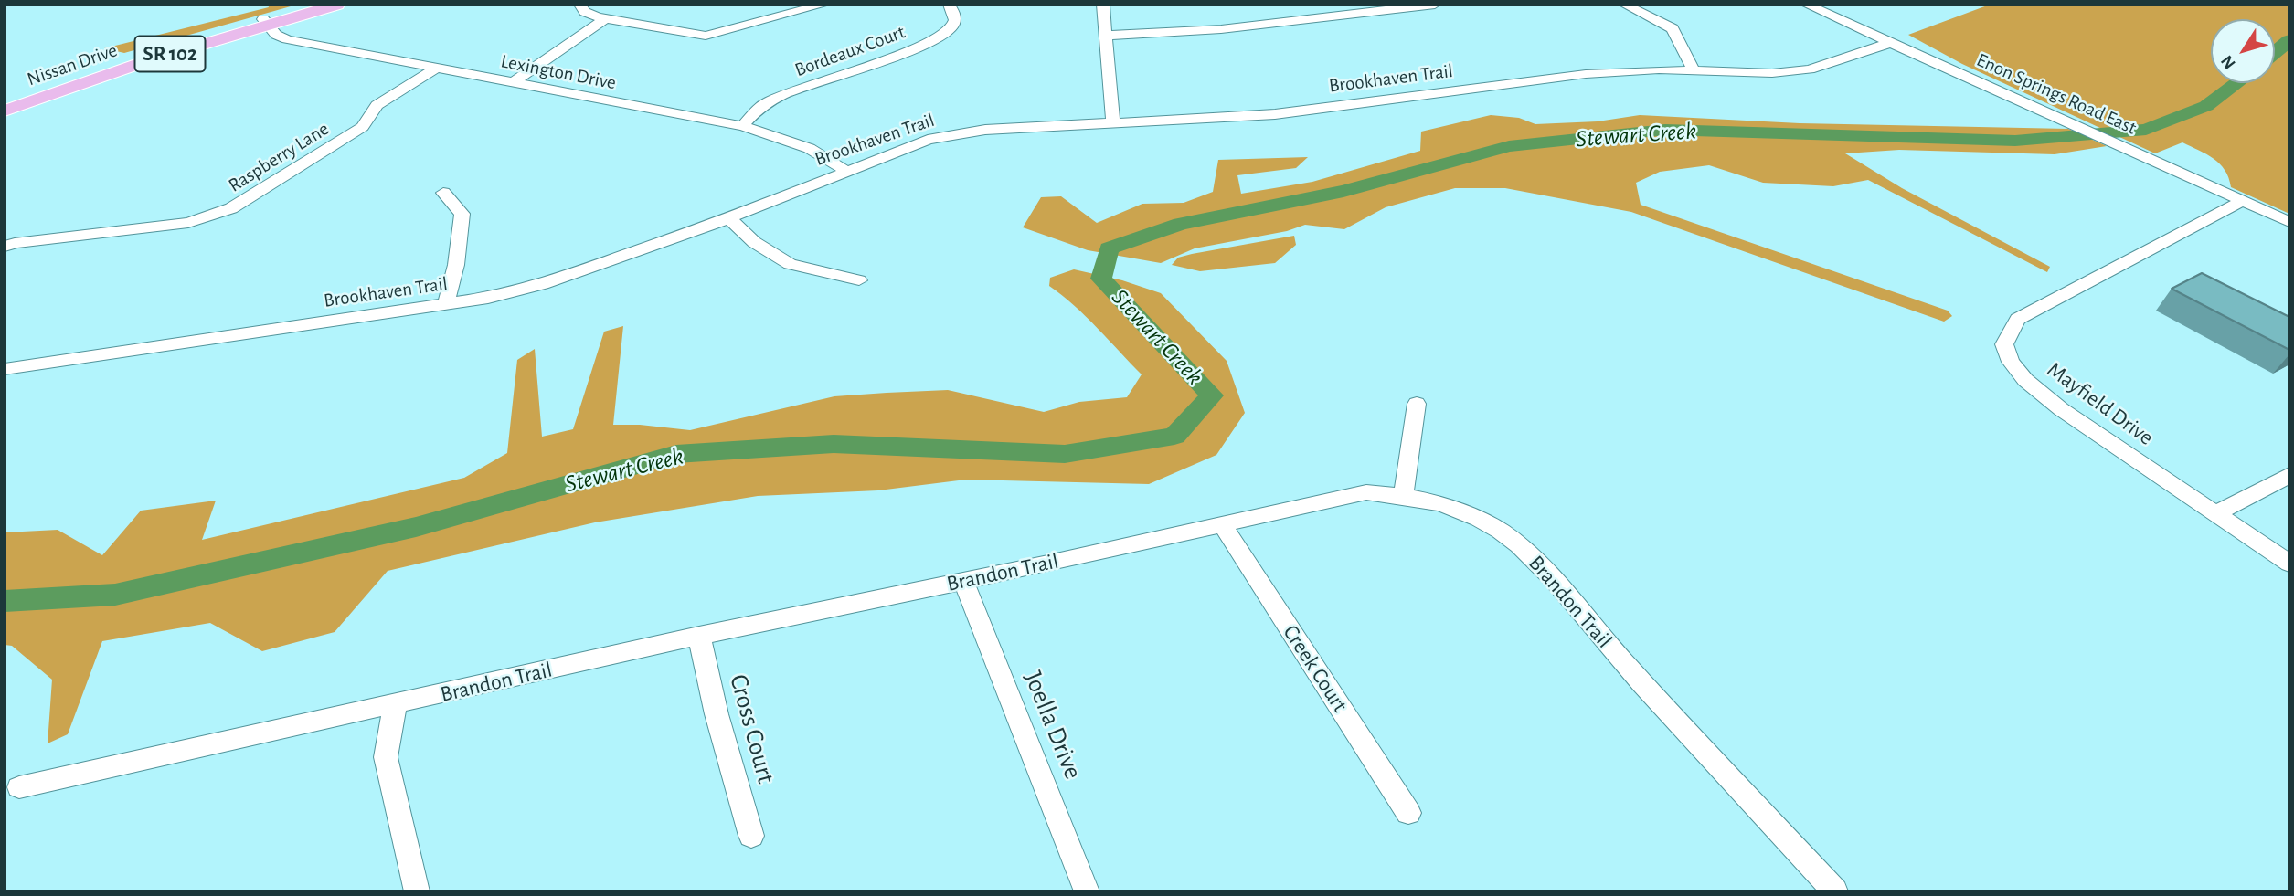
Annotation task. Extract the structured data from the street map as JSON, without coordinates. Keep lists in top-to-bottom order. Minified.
{"streets":{"main road":["SR 102","Nissan Drive"],"street":["Bordeaux Court","Lexington Drive","Brookhaven Trail","Enon Springs Road East","Raspberry Lane","Mayfield Drive","Brandon Trail","Creek Court","Joella Drive","Cross Court"]},"crossings":[["Bordeaux Court","Lexington Drive"],["Nissan Drive","Lexington Drive"],["Lexington Drive","Brookhaven Trail"],["Lexington Drive","Raspberry Lane"],["Brookhaven Trail","Enon Springs Road East"],["Enon Springs Road East","Mayfield Drive"],["Brandon Trail","Creek Court"],["Brandon Trail","Joella Drive"],["Brandon Trail","Cross Court"]],"water":["Stewart Creek"],"north":"bottom left"}
